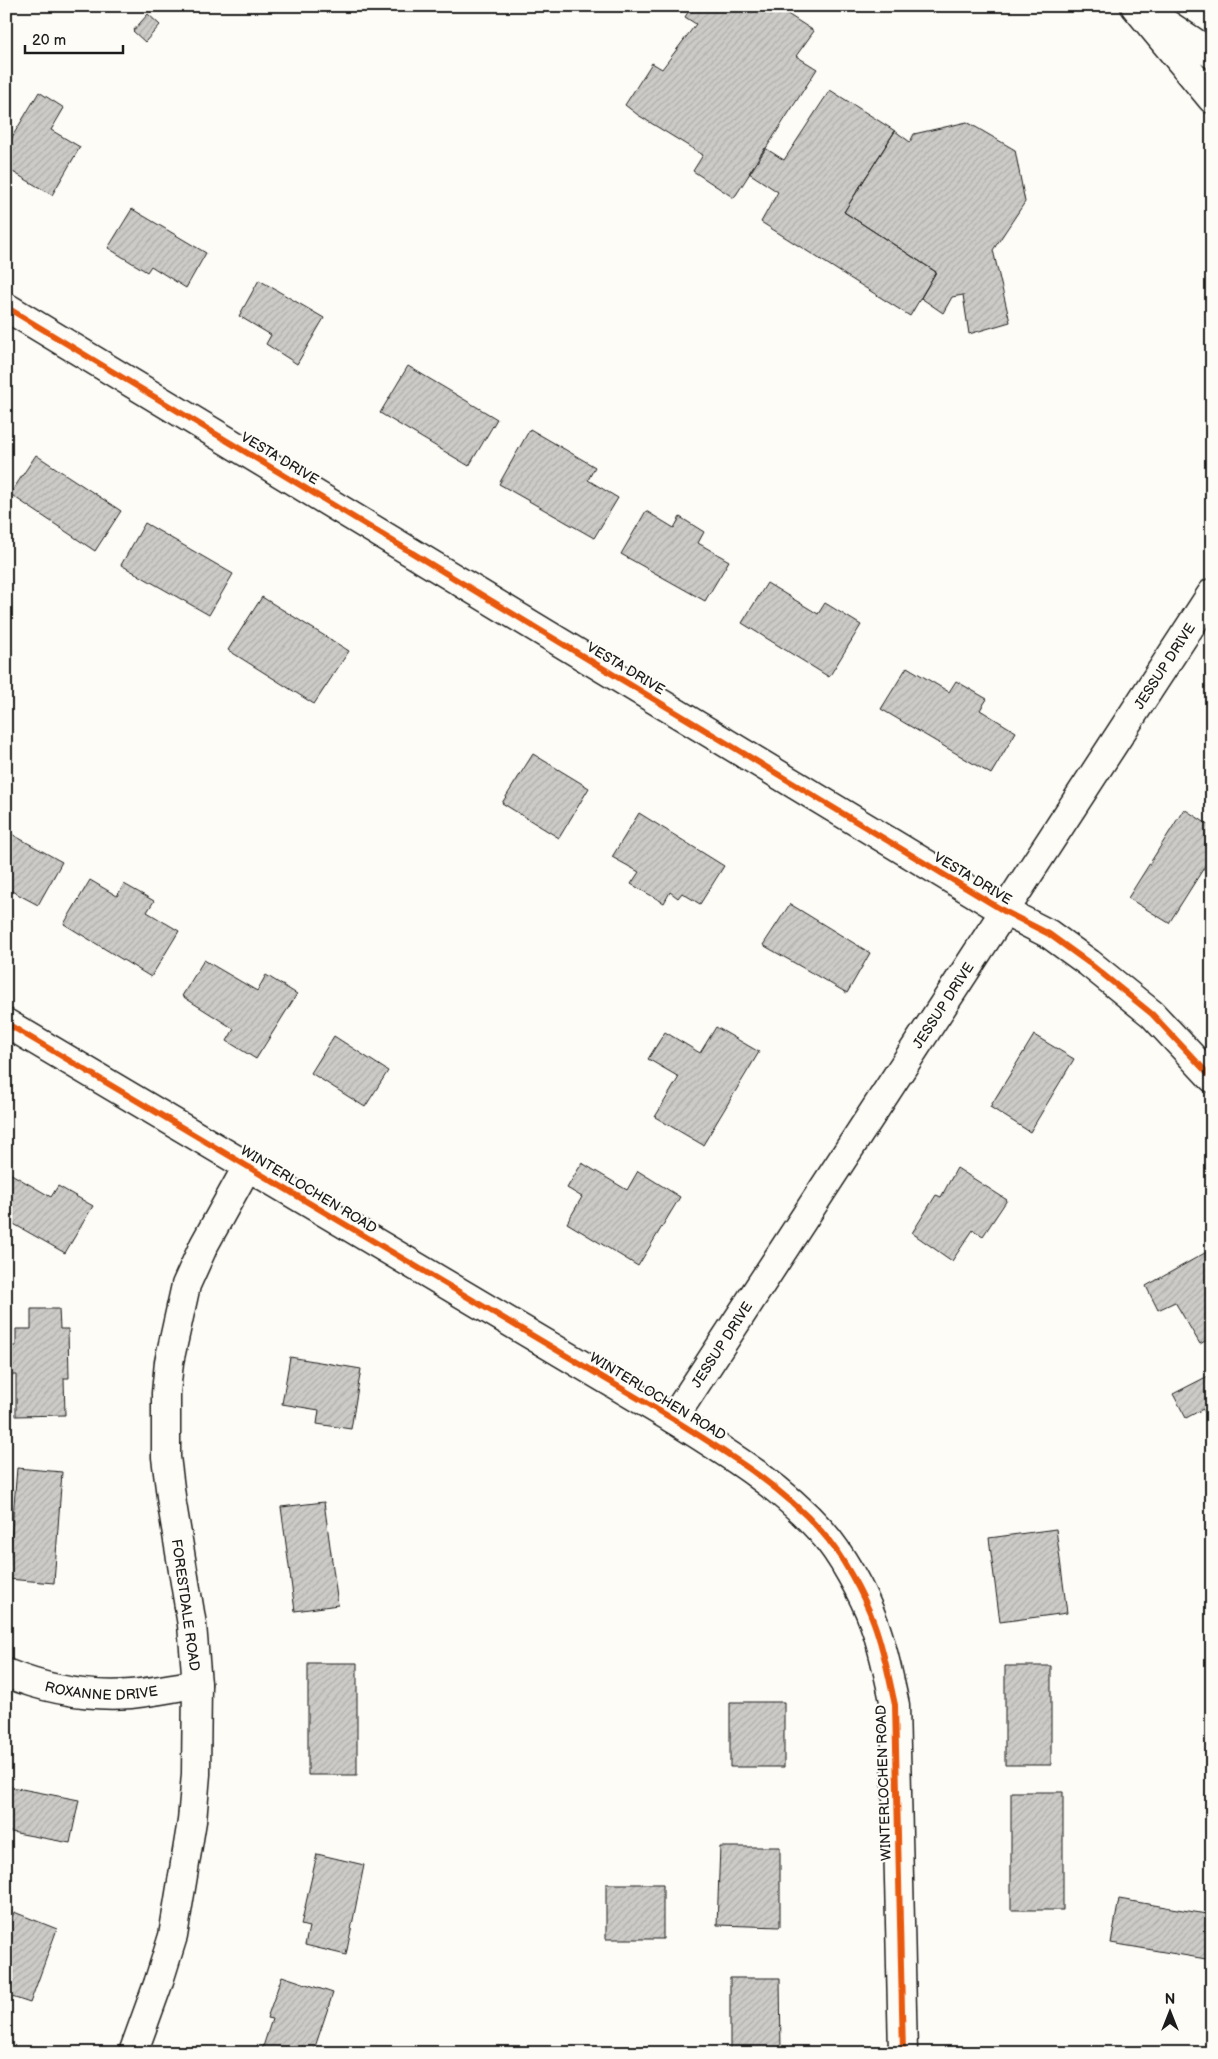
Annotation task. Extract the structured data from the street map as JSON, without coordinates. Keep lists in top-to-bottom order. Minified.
{"streets":{"street":["VESTA DRIVE","JESSUP DRIVE","WINTERLOCHEN ROAD","FORESTDALE ROAD","ROXANNE DRIVE"]},"crossings":[["VESTA DRIVE","JESSUP DRIVE"],["JESSUP DRIVE","WINTERLOCHEN ROAD"],["WINTERLOCHEN ROAD","FORESTDALE ROAD"],["FORESTDALE ROAD","ROXANNE DRIVE"]],"scale_bar":"20 m","north":"top"}
